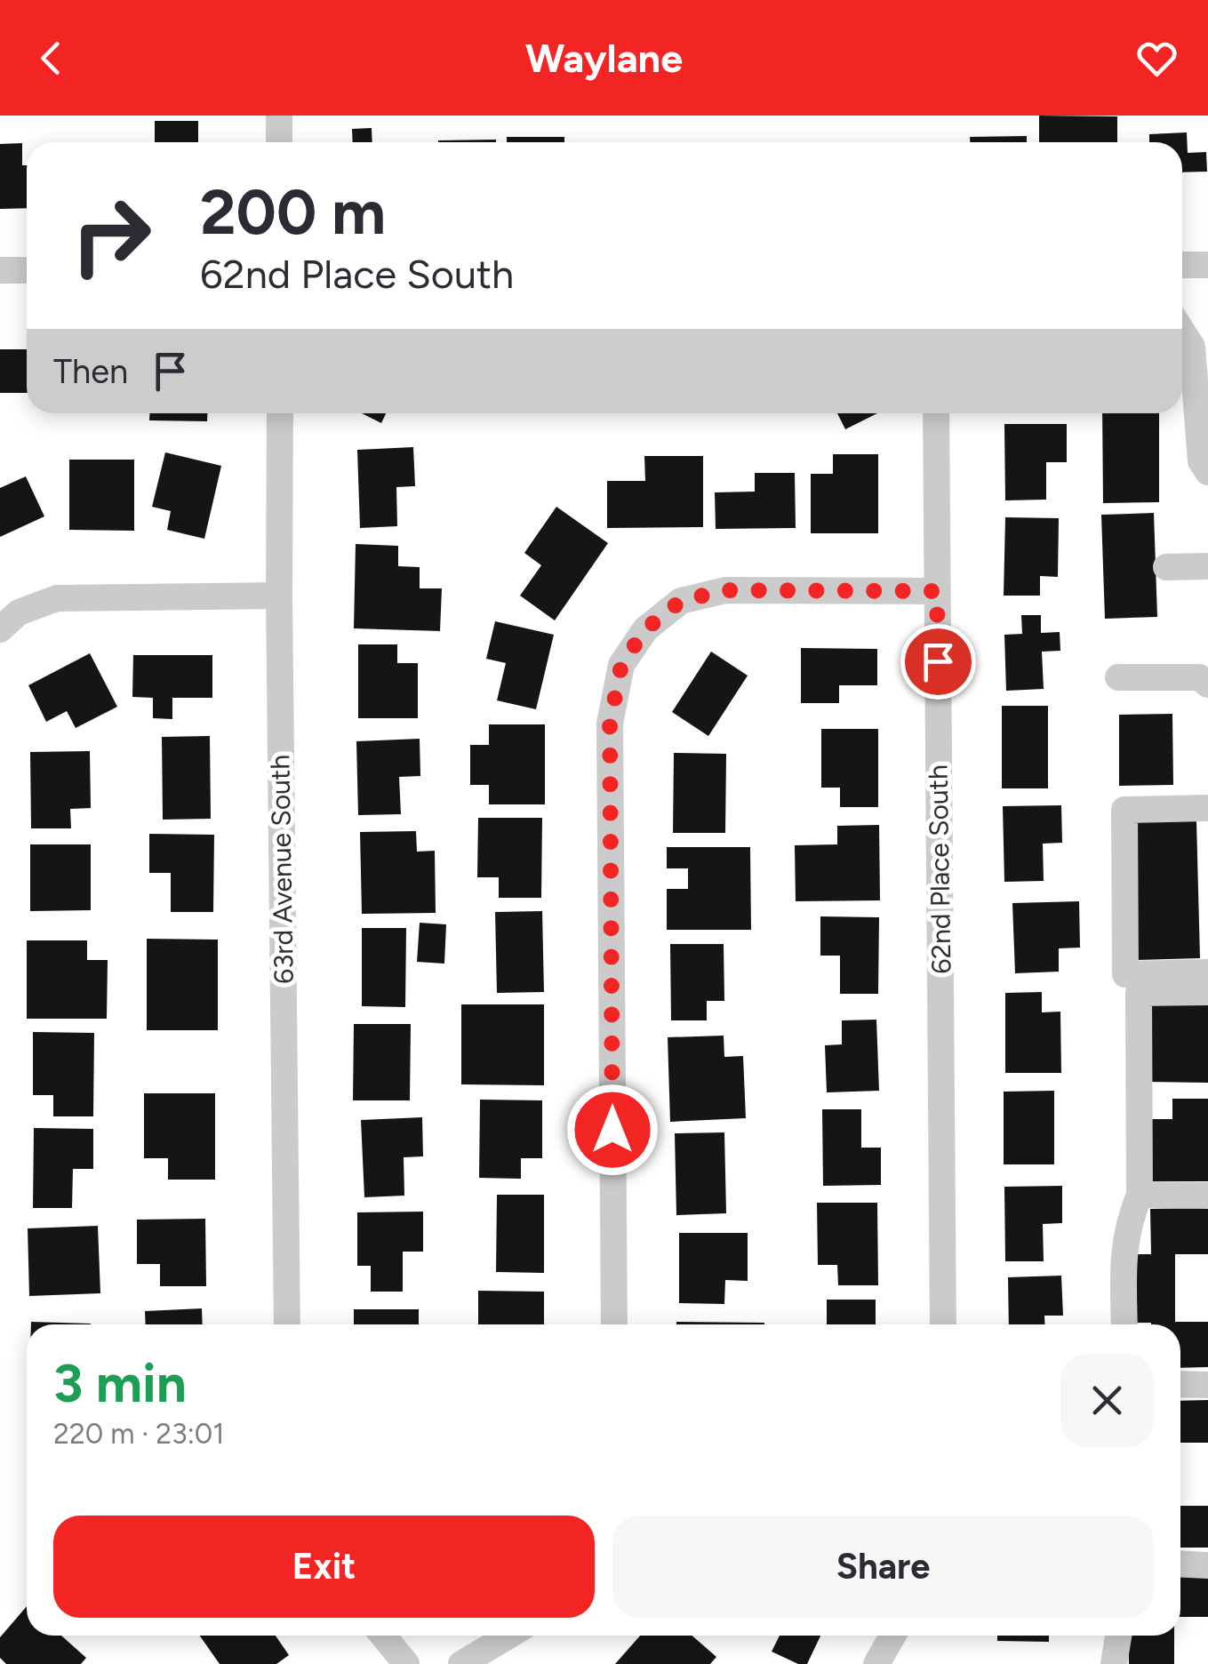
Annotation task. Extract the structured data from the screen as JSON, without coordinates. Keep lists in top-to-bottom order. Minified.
{"streets":{"street":["63rd Avenue South","62nd Place South"]},"page":{"header":"Waylane","turn":["200 m","62nd Place South"],"then":"Then","heading":["3 min","220 m · 23:01"],"buttons":["Exit","Share"]}}
